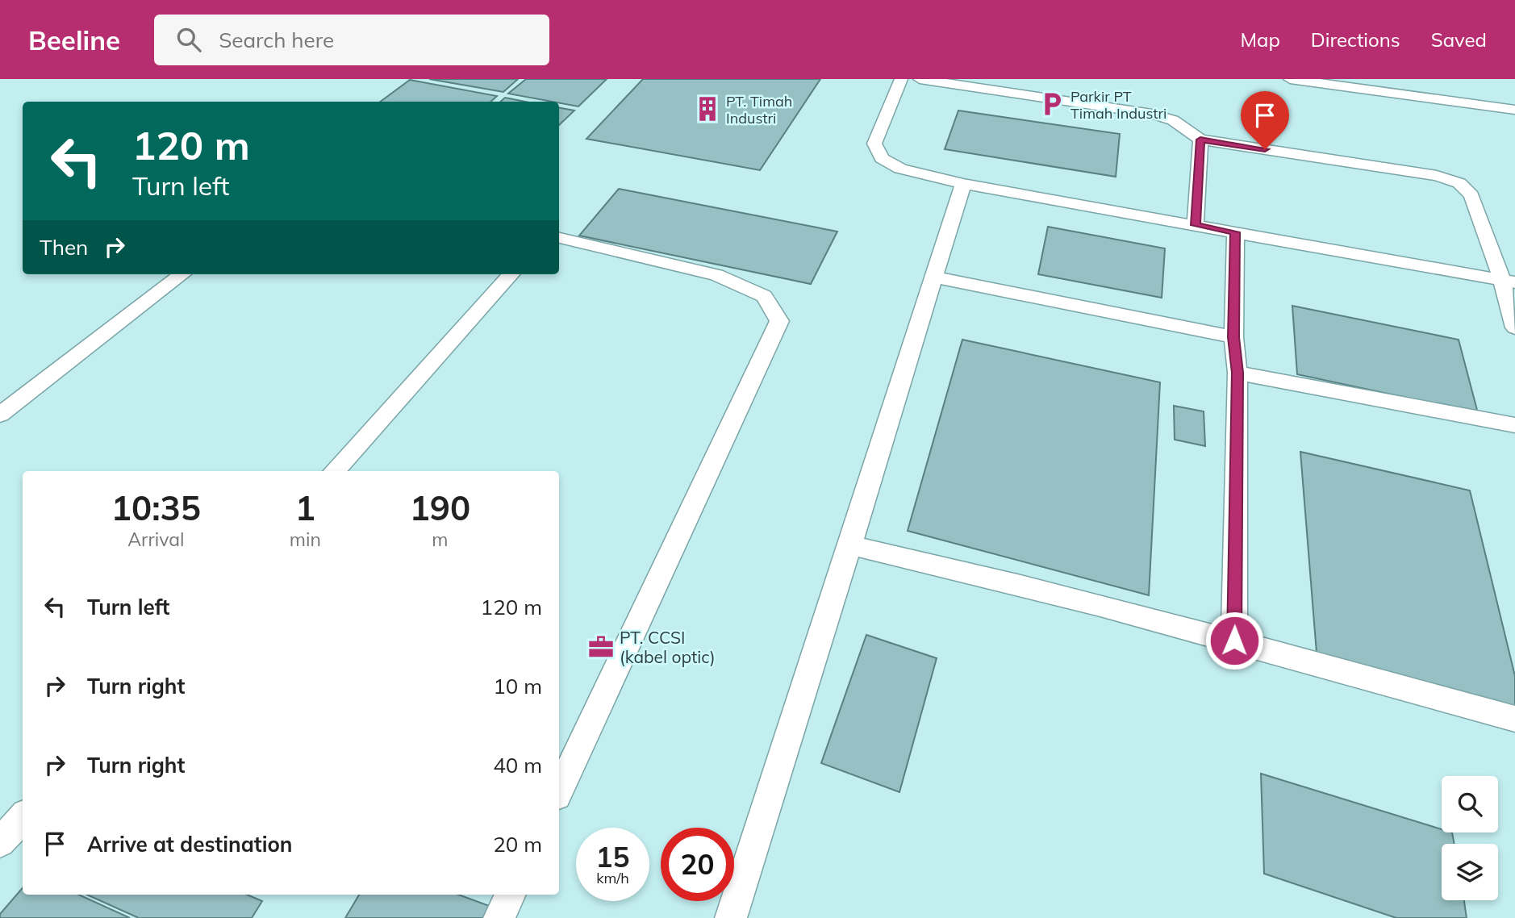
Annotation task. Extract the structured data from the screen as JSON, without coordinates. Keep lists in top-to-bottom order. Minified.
{"places":{"parking":["Parkir PT Timah Industri"],"building":["PT. Timah Industri"],"office":["PT. CCSI (kabel optic)"]},"page":{"header":"Beeline","search":"Search here","nav":["Map","Directions","Saved"],"turn":["120 m","Turn left"],"then":"Then","eta":["10:35","Arrival","1","min","190","m"],"list":[{"name":"Turn left","value":"120 m"},{"name":"Turn right","value":"10 m"},{"name":"Turn right","value":"40 m"},{"name":"Arrive at destination","value":"20 m"}],"speed":"15 km/h","limit":"20"}}
